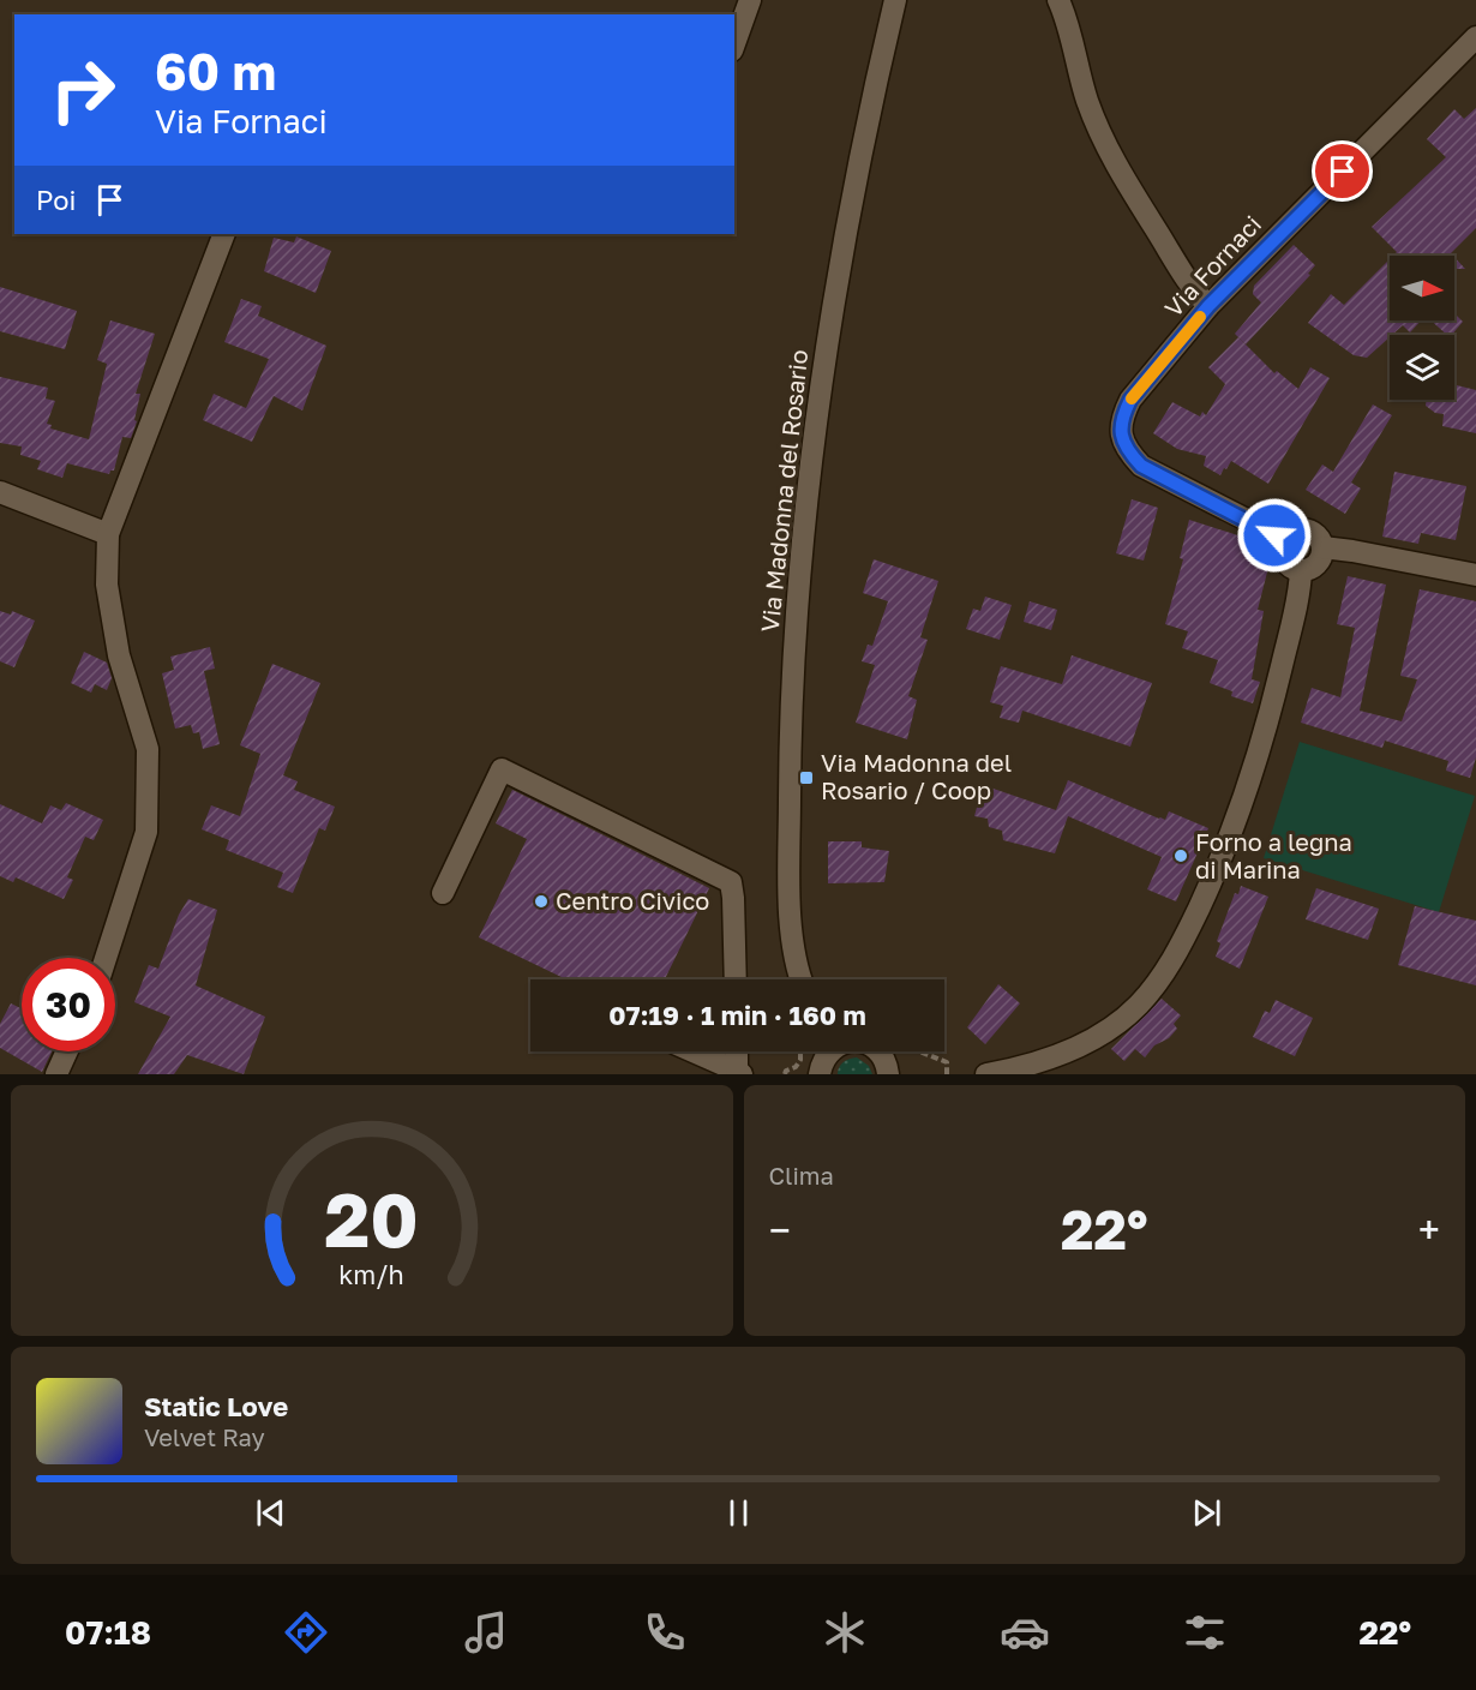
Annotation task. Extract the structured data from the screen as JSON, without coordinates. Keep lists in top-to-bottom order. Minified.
{"streets":{"street":["Via Fornaci","Via Madonna del Rosario"]},"places":{"transit":["Via Madonna del Rosario / Coop"],"other":["Forno a legna di Marina","Centro Civico"]},"north":"right","page":{"turn":["60 m","Via Fornaci"],"then":"Poi","limit":"30","trip":"07:19 · 1 min · 160 m","tile":"Clima","heat":["−","22°","+"],"song":["Static Love","Velvet Ray"],"tabs":["07:18","22°"],"gauge":["20","km/h"]}}
